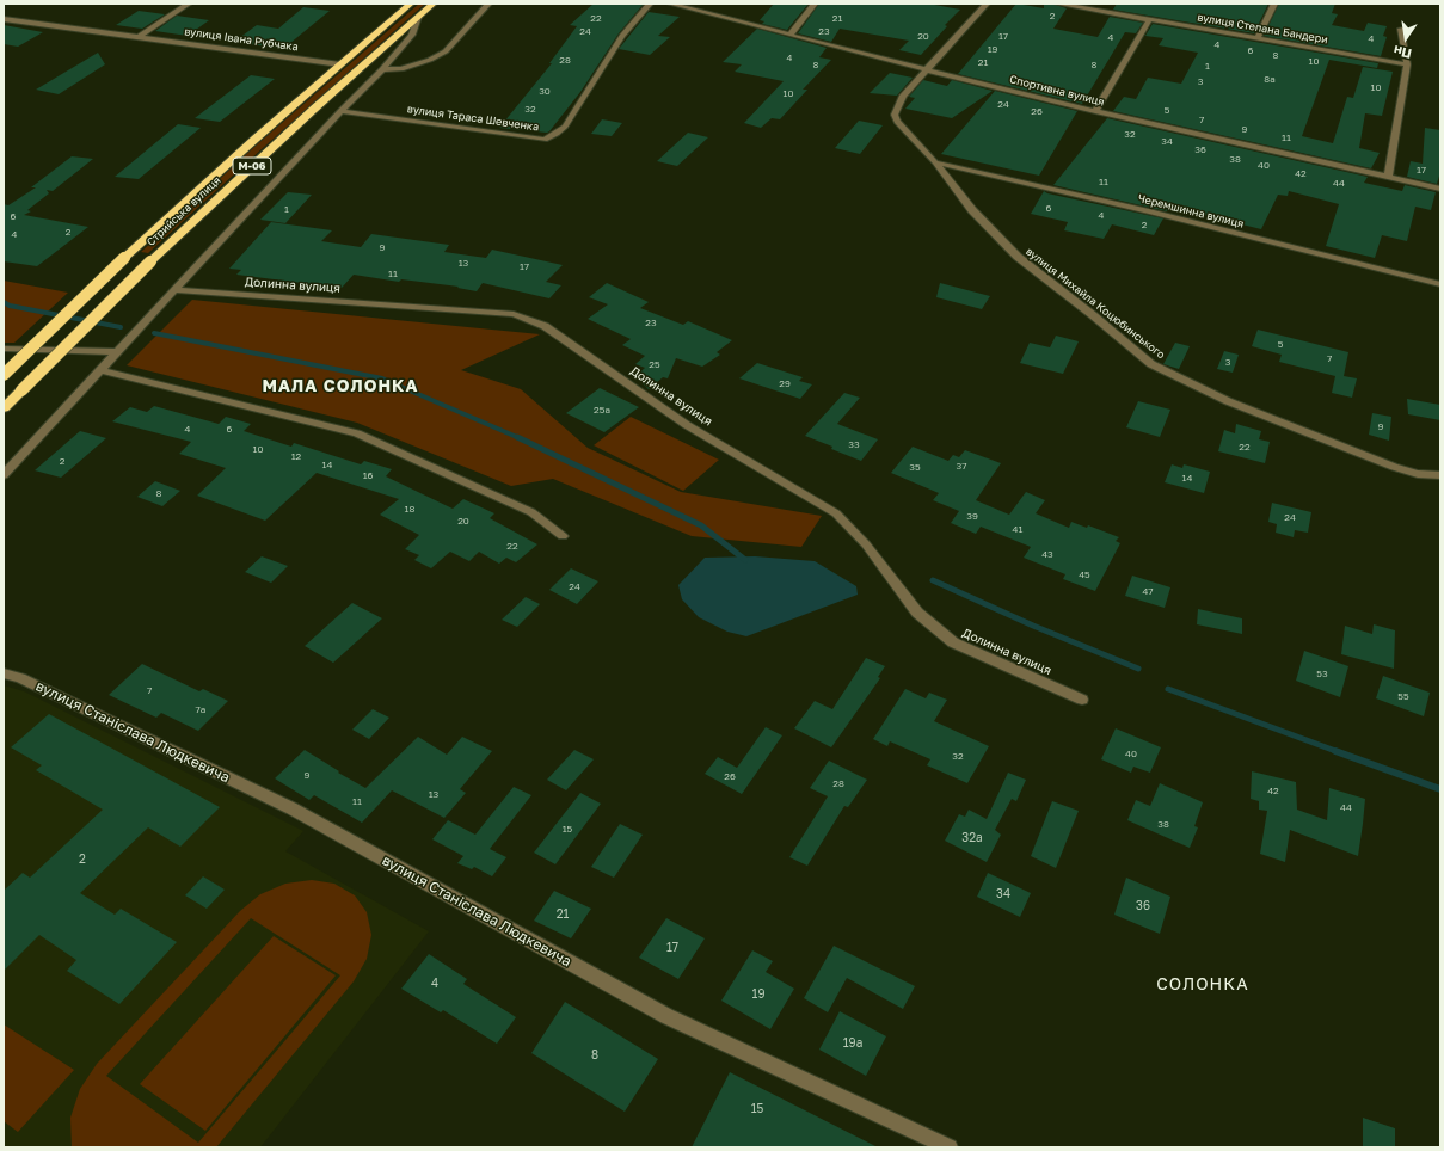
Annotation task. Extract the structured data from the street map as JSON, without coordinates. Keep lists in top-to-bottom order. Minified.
{"streets":{"highway":["М-06","Стрийська вулиця"],"street":["вулиця Степана Бандери","вулиця Івана Рубчака","Спортивна вулиця","вулиця Тараса Шевченка","Черемшинна вулиця","Долинна вулиця","вулиця Михайла Коцюбинського","вулиця Станіслава Людкевича"]},"crossings":[["вулиця Івана Рубчака","Стрийська вулиця"],["Спортивна вулиця","вулиця Михайла Коцюбинського"],["Черемшинна вулиця","вулиця Михайла Коцюбинського"]],"districts":["МАЛА СОЛОНКА","СОЛОНКА"],"house_numbers":["2","22","21","24","23","20","17","4","4","4","19","6","8","4","28","10","21","8","8","1","8а","3","10","30","10","24","32","5","26","7","9","32","11","34","36","38","40","17","42","11","44","6","1","4","6","2","2","4","9","13","17","11","23","5","7","3","25","29","25а","9","4","6","33","22","10","12","2","14","37","35","16","14","8","18","39","24","20","41","22","43","45","24","47","53","7","55","7а","40","32","9","26","28","42","13","11","44","38","15","32а","2","34","36","21","17","4","19","19а","8","15"],"north":"bottom"}
